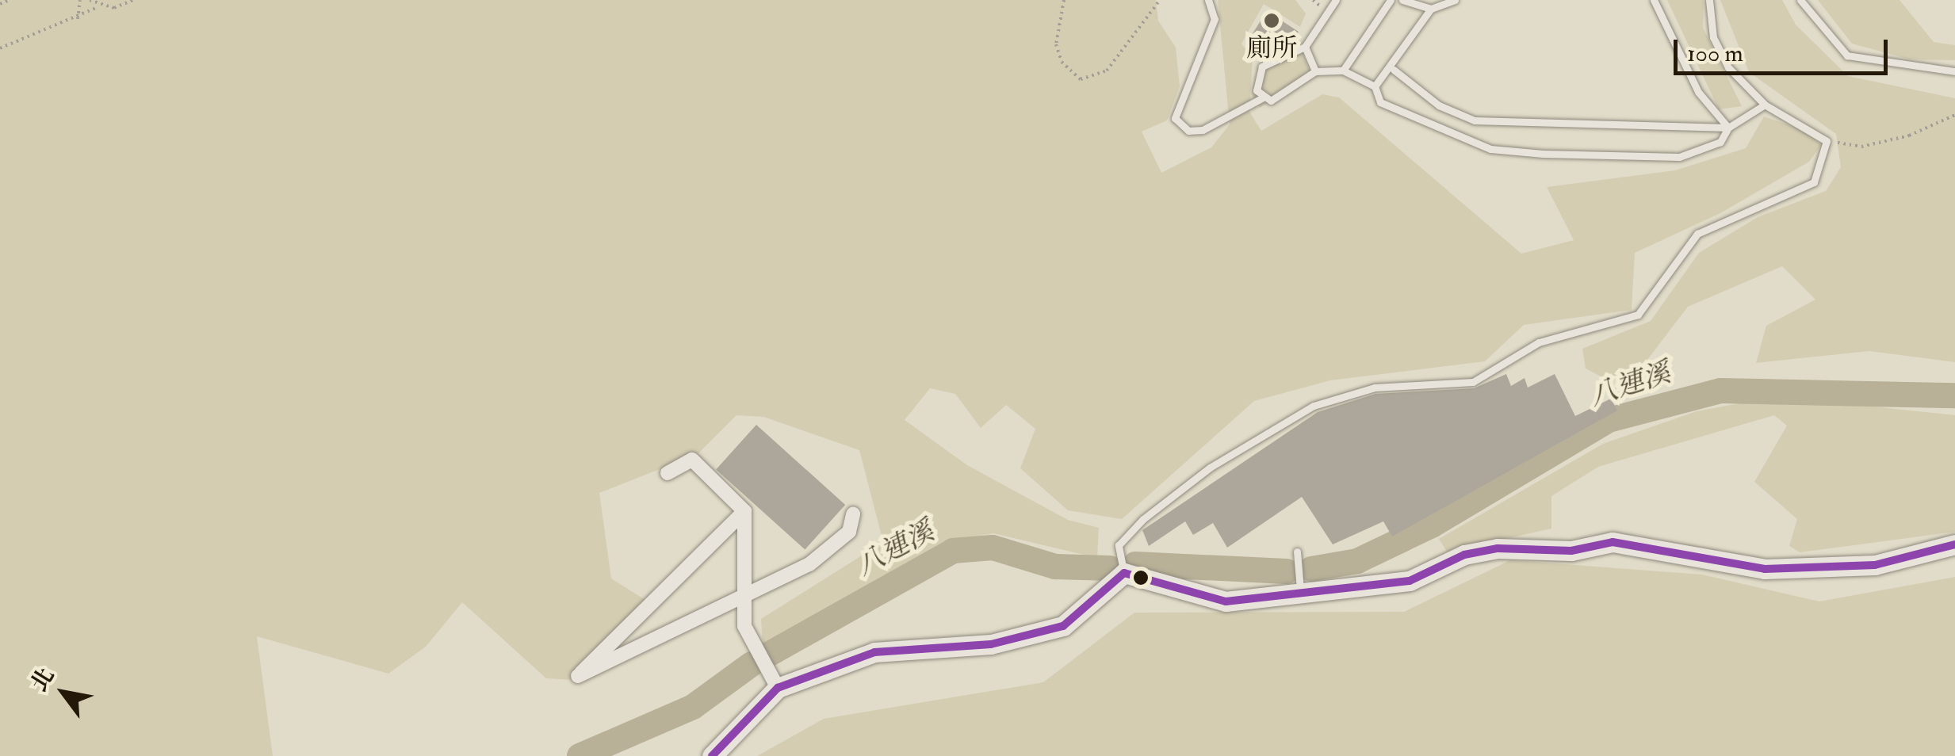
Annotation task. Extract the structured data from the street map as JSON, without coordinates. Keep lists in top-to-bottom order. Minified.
{"water":["八連溪"],"places":["廁所"],"scale_bar":"100 m","north":"top left"}
